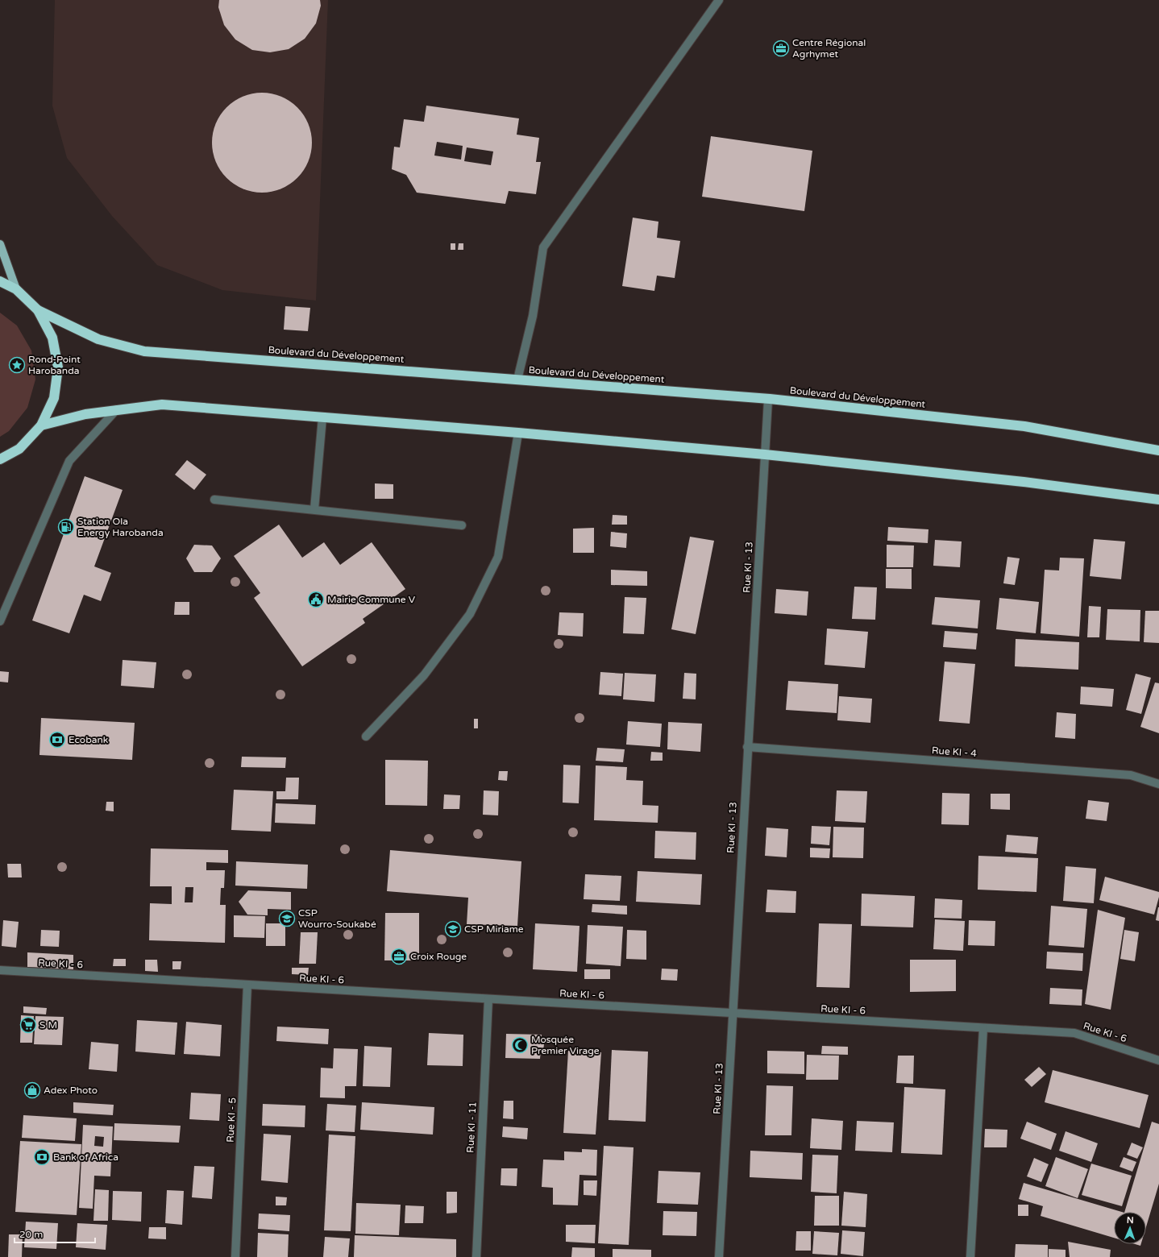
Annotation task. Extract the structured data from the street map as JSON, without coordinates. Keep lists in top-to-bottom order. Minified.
{"streets":{"highway":["Boulevard du Développement"],"street":["Rue KI - 13","Rue KI - 4","Rue KI - 6","Rue KI - 5","Rue KI - 11"]},"crossings":[["Boulevard du Développement","Rue KI - 13"],["Rue KI - 13","Rue KI - 4"],["Rue KI - 13","Rue KI - 6"],["Rue KI - 6","Rue KI - 5"],["Rue KI - 6","Rue KI - 11"]],"places":{"office":["Centre Régional Agrhymet","Croix Rouge"],"place":["Rond-Point Harobanda"],"fuel station":["Station Ola Energy Harobanda"],"public building":["Mairie Commune V"],"bank":["Ecobank","Bank of Africa"],"school or university":["CSP Wourro-Soukabé","CSP Miriame"],"supermarket":["S M"],"mosque":["Mosquée Premier Virage"],"shop":["Adex Photo"]},"scale_bar":"20 m","north":"top"}
